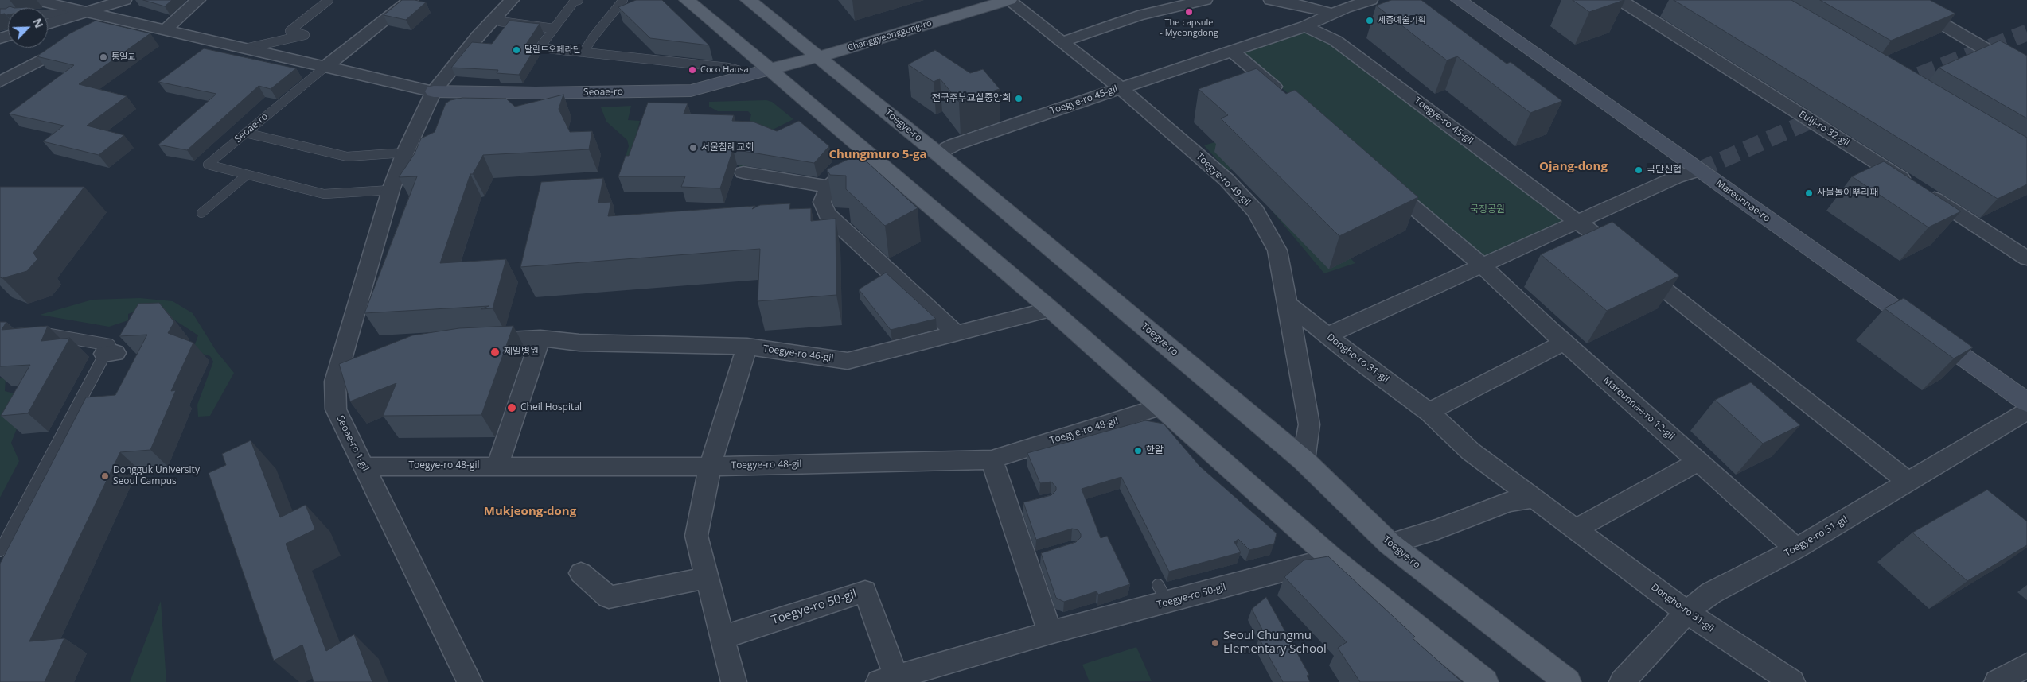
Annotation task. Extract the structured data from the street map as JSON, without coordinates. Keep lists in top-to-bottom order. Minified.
{"streets":{"main road":["Changgyeonggung-ro","Seoae-ro","Toegye-ro","Mareunnae-ro"],"street":["Toegye-ro 45-gil","Eulji-ro 32-gil","Toegye-ro 49-gil","Toegye-ro 46-gil","Dongho-ro 31-gil","Mareunnae-ro 12-gil","Toegye-ro 48-gil","Seoae-ro 1-gil","Toegye-ro 51-gil","Toegye-ro 50-gil"]},"crossings":[["Changgyeonggung-ro","Seoae-ro"],["Changgyeonggung-ro","Toegye-ro"],["Changgyeonggung-ro","Toegye-ro 49-gil"],["Seoae-ro","Seoae-ro 1-gil"],["Toegye-ro 45-gil","Toegye-ro"],["Toegye-ro 45-gil","Toegye-ro 49-gil"],["Toegye-ro","Toegye-ro 49-gil"],["Toegye-ro 49-gil","Dongho-ro 31-gil"],["Dongho-ro 31-gil","Toegye-ro 51-gil"],["Mareunnae-ro 12-gil","Toegye-ro 51-gil"],["Toegye-ro 48-gil","Seoae-ro 1-gil"]],"districts":["Chungmuro 5-ga","Ojang-dong","Mukjeong-dong"],"parks":["묵정공원"],"places":["The capsule - Myeongdong","세종예술기획","달란트오페라단","통일교","Coco Hausa","전국주부교실중앙회","서울침례교회","극단신협","사물놀이뿌리패","제일병원","Cheil Hospital","한알","Dongguk University Seoul Campus","Seoul Chungmu Elementary School"],"north":"top right"}
